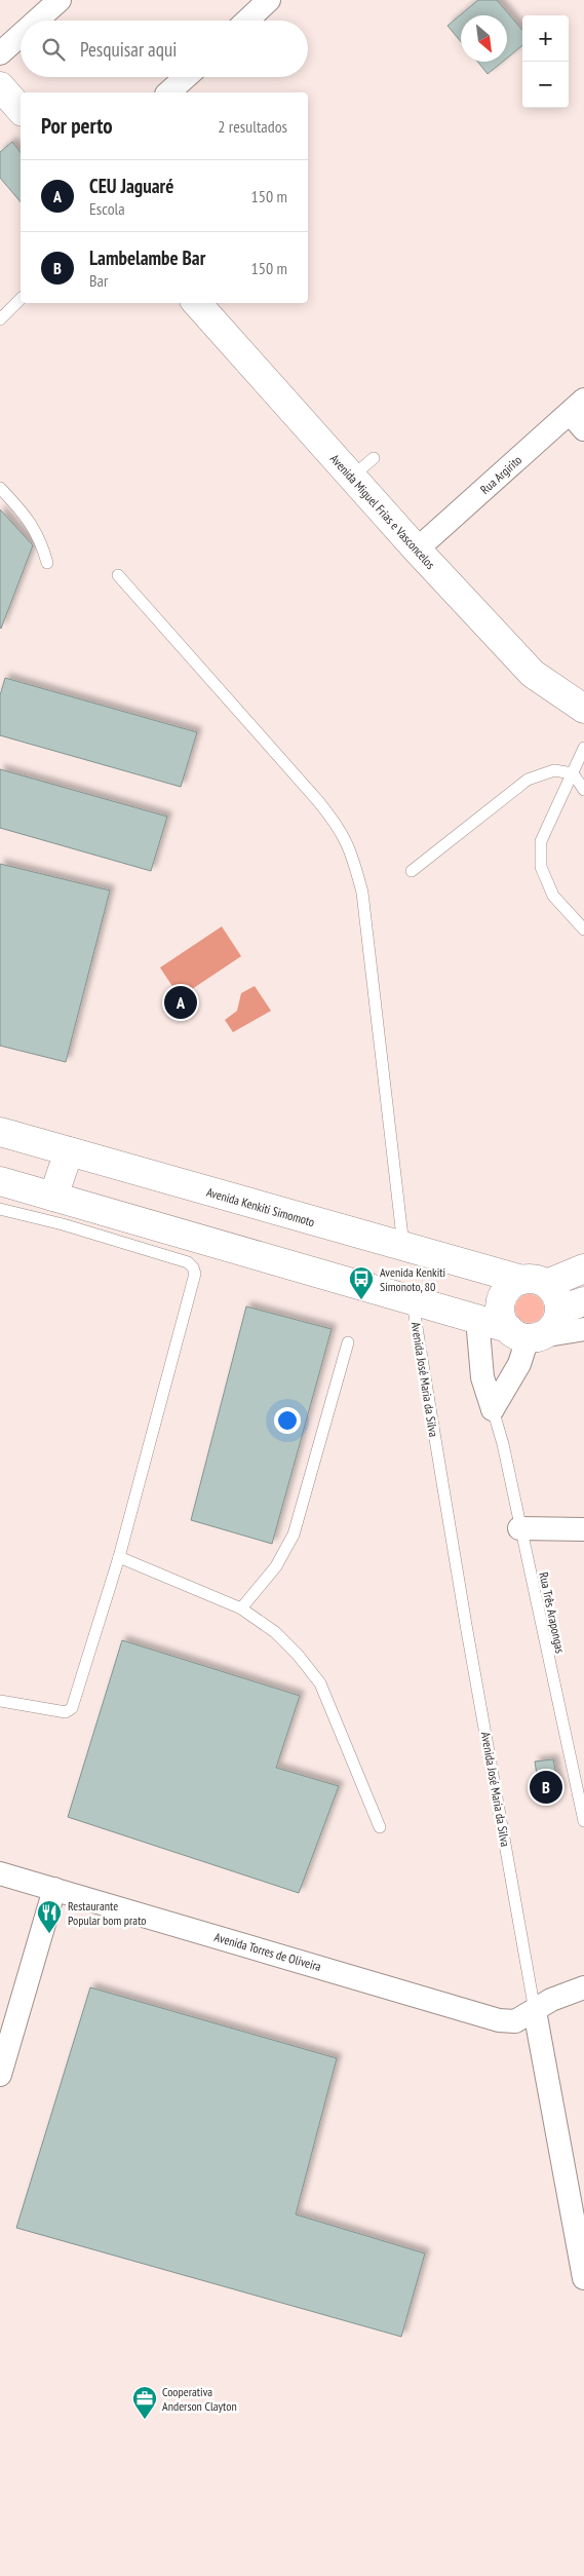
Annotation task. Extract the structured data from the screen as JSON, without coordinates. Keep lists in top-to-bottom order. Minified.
{"streets":{"main road":["Avenida Miguel Frias e Vasconcelos","Avenida Kenkiti Simomoto"],"street":["Rua Argirito","Avenida José Maria da Silva","Avenida Torres de Oliveira"],"lane":["Rua Três Arapongas"]},"crossings":[["Rua Argirito","Avenida Miguel Frias e Vasconcelos"],["Avenida José Maria da Silva","Avenida Torres de Oliveira"]],"places":{"bus stop":["Avenida Kenkiti Simonoto, 80"],"restaurant":["Restaurante Popular bom prato"],"office":["Cooperativa Anderson Clayton"]},"north":"bottom right","page":{"map_buttons":["+","−"],"search":"Pesquisar aqui","heading":["Por perto","2 resultados"],"list":[{"mark":"A","name":"CEU Jaguaré","note":"Escola","value":"150 m"},{"mark":"B","name":"Lambelambe Bar","note":"Bar","value":"150 m"}],"pins":["A","B"]}}
